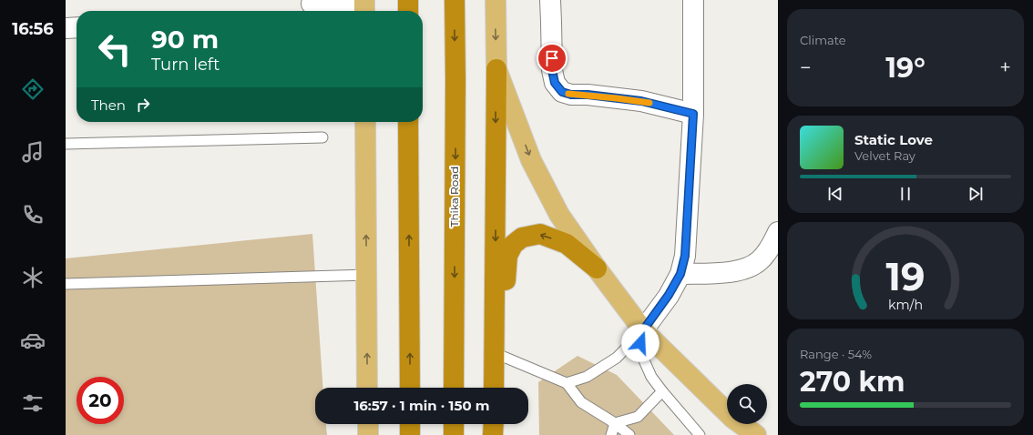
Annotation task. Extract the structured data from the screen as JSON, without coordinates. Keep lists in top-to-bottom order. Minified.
{"streets":{"highway":["Thika Road"]},"page":{"tabs":"16:56","tile":["Climate",["Range · 54%","270 km"]],"turn":["90 m","Turn left"],"heat":["−","19°","+"],"then":"Then","song":["Static Love","Velvet Ray"],"limit":"20","trip":"16:57 · 1 min · 150 m","gauge":["19","km/h"]}}
